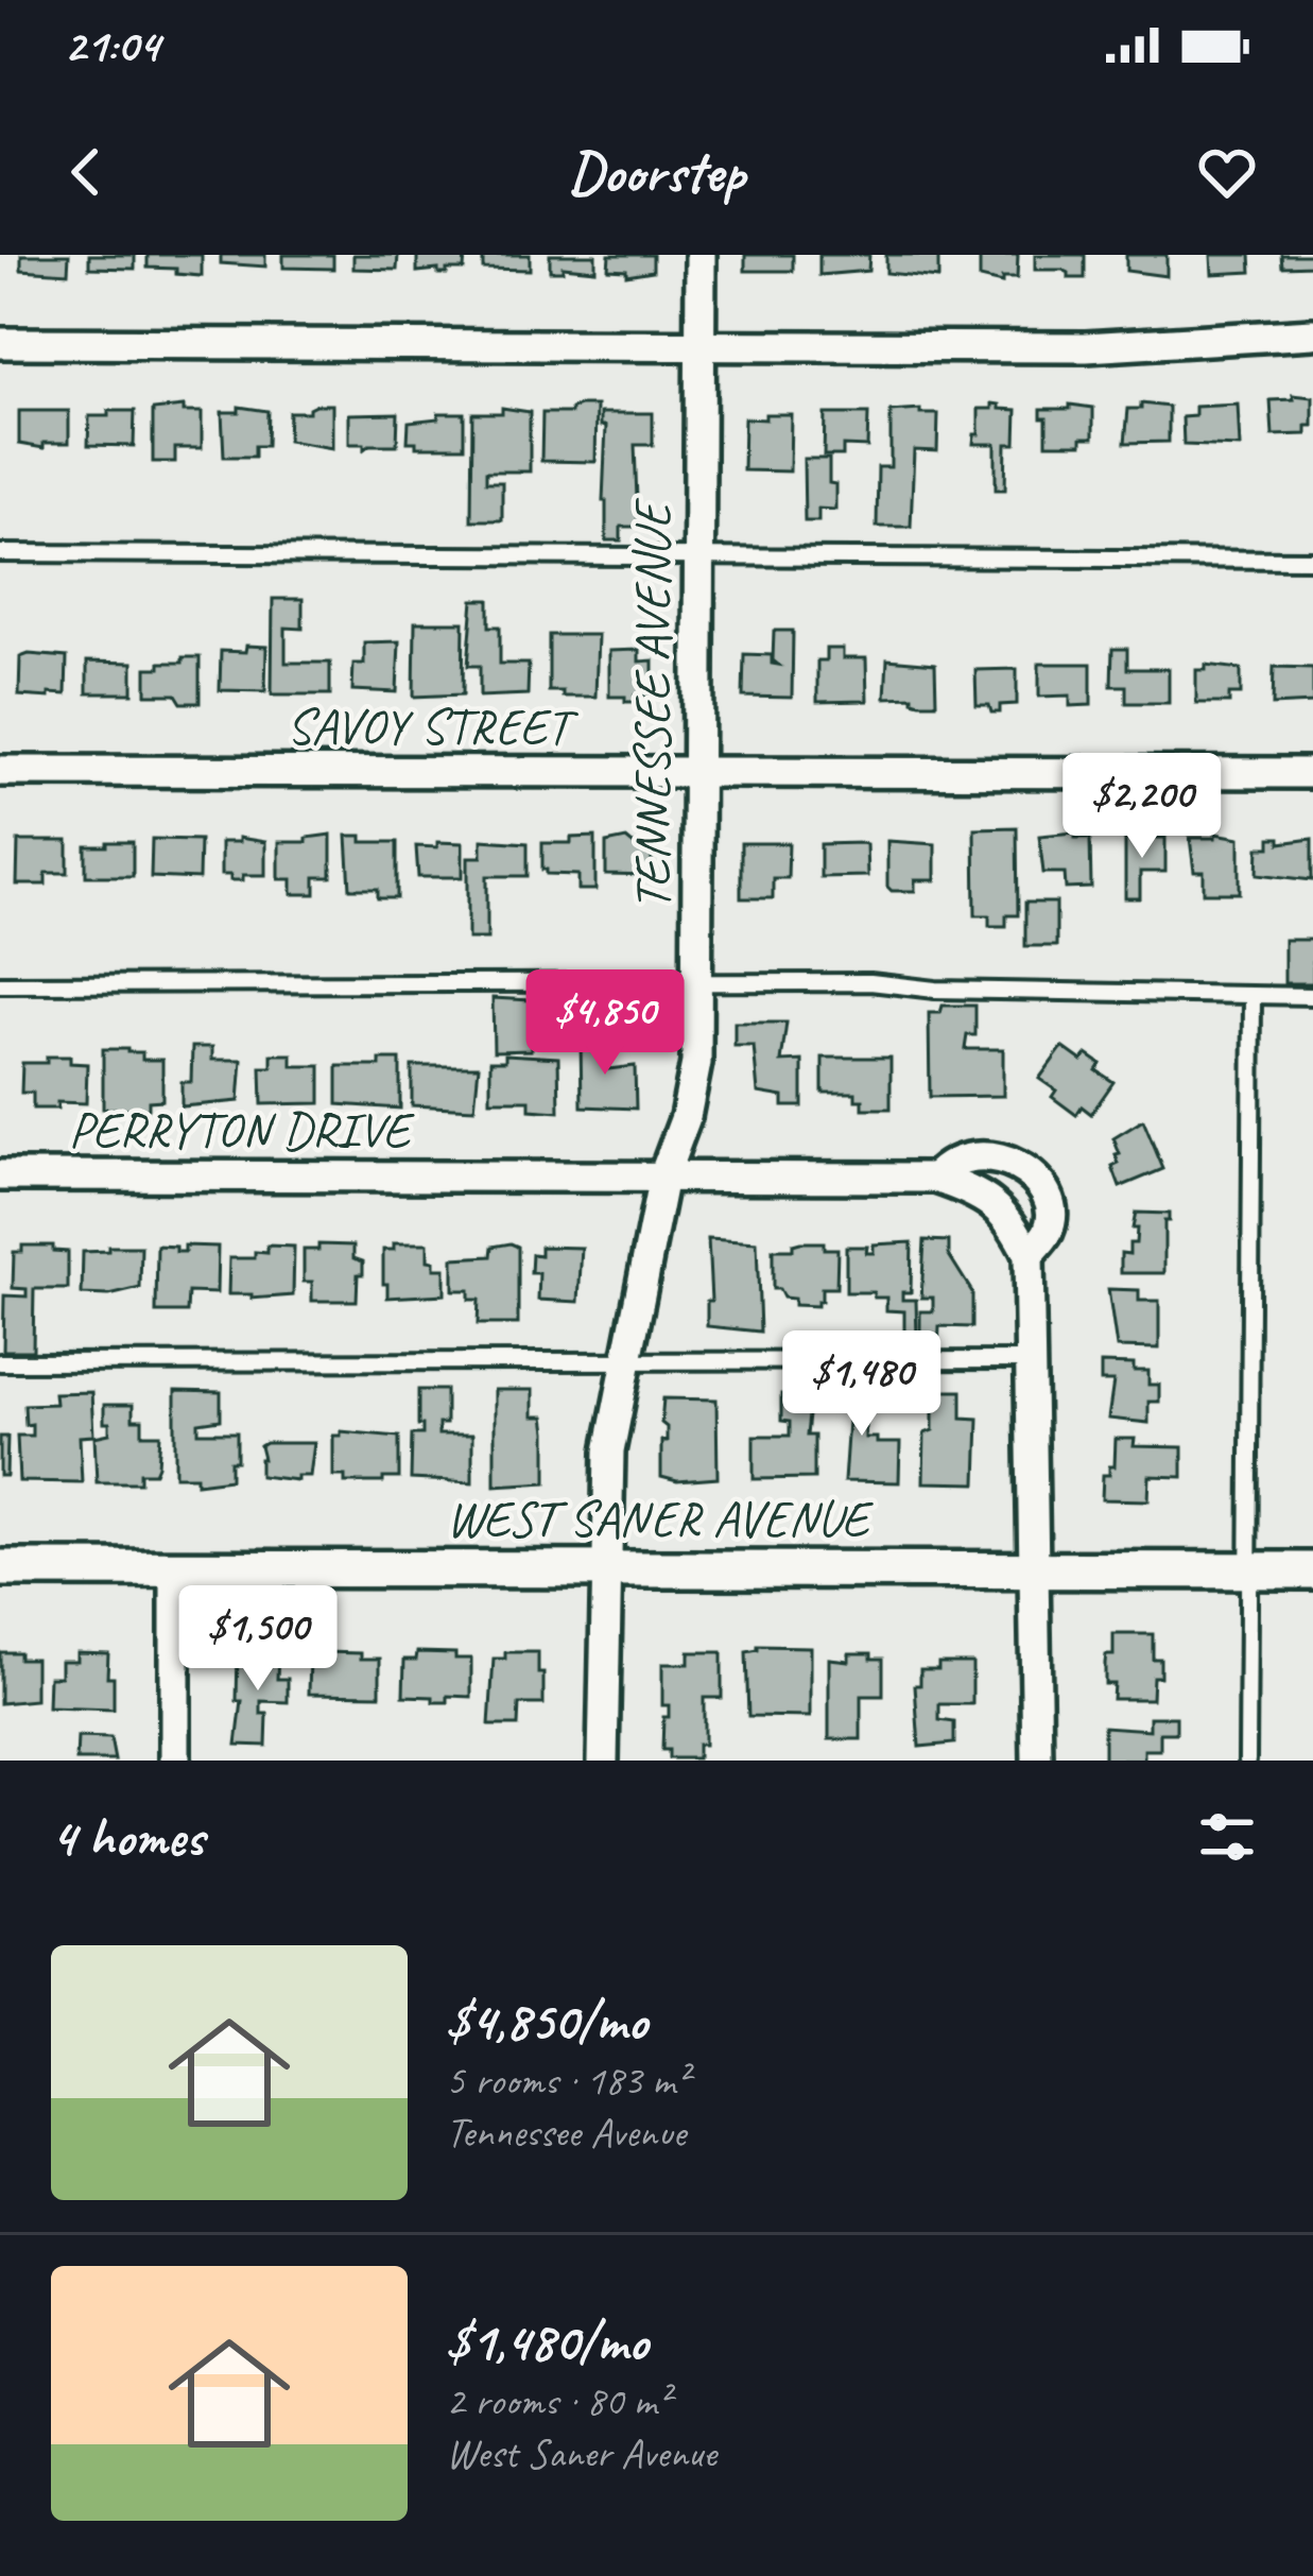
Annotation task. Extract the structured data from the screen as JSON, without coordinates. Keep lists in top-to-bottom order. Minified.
{"streets":{"street":["TENNESSEE AVENUE","SAVOY STREET","PERRYTON DRIVE","WEST SANER AVENUE"]},"crossings":[["TENNESSEE AVENUE","SAVOY STREET"],["TENNESSEE AVENUE","PERRYTON DRIVE"],["TENNESSEE AVENUE","WEST SANER AVENUE"]],"page":{"status":"21:04","header":"Doorstep","price":["$2,200","$4,850","$1,480","$1,500"],"heading":"4 homes","list":[{"name":"$4,850/mo","note":"5 rooms · 183 m² · Tennessee Avenue"},{"name":"$1,480/mo","note":"2 rooms · 80 m² · West Saner Avenue"}]}}
